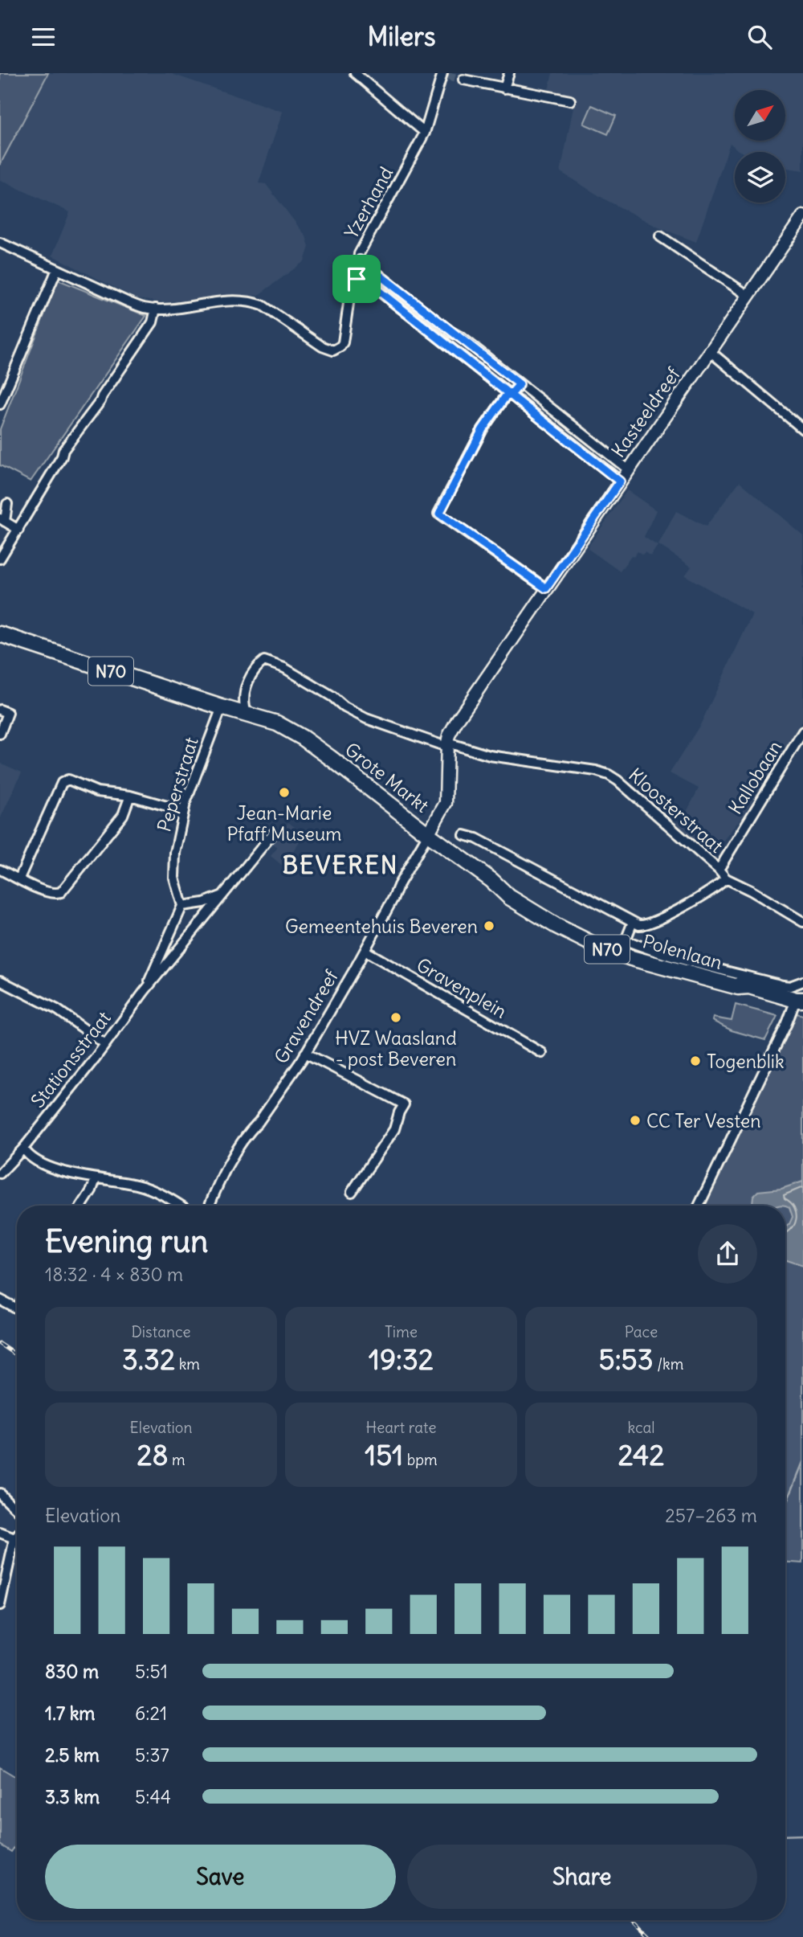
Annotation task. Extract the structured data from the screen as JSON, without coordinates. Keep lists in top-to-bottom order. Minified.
{"streets":{"main road":["N70","Grote Markt","Polenlaan"],"street":["Yzerhand","Kasteeldreef","Kallobaan","Peperstraat","Kloosterstraat","Gravenplein","Gravendreef","Stationsstraat"]},"crossings":[["Kasteeldreef","Grote Markt"],["Kasteeldreef","Kloosterstraat"],["N70","Grote Markt"],["N70","Peperstraat"],["Grote Markt","Peperstraat"],["Grote Markt","Kloosterstraat"],["Grote Markt","Polenlaan"],["Grote Markt","Gravendreef"],["Kallobaan","Kloosterstraat"],["Peperstraat","Stationsstraat"],["Polenlaan","Gravendreef"],["Gravenplein","Gravendreef"]],"districts":["BEVEREN"],"places":["Jean-Marie Pfaff Museum","Gemeentehuis Beveren","HVZ Waasland - post Beveren","Togenblik","CC Ter Vesten"],"north":"top right","page":{"header":"Milers","heading":["Evening run","18:32 · 4 × 830 m"],"stats":[["Distance","3.32 km"],["Time","19:32"],["Pace","5:53 /km"],["Elevation","28 m"],["Heart rate","151 bpm"],["kcal","242"]],"chart":["Elevation","257–263 m"],"list":[{"name":"830 m","note":"5:51"},{"name":"1.7 km","note":"6:21"},{"name":"2.5 km","note":"5:37"},{"name":"3.3 km","note":"5:44"}],"buttons":["Save","Share"]}}
